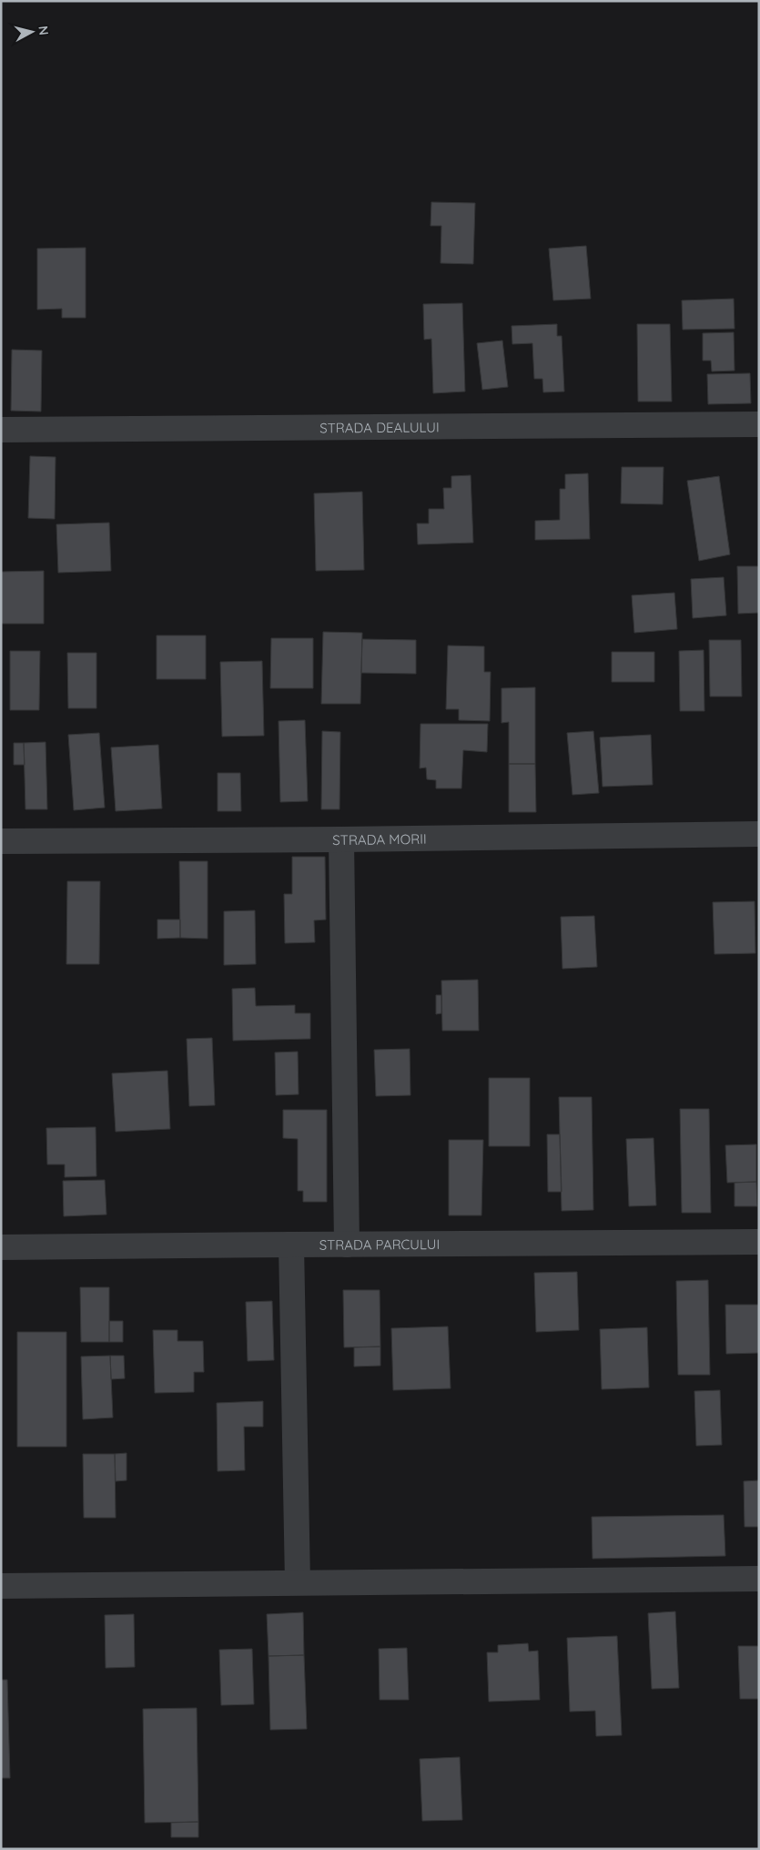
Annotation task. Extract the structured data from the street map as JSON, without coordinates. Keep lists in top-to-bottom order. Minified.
{"streets":{"street":["STRADA DEALULUI","STRADA MORII","STRADA PARCULUI"]},"north":"right"}
